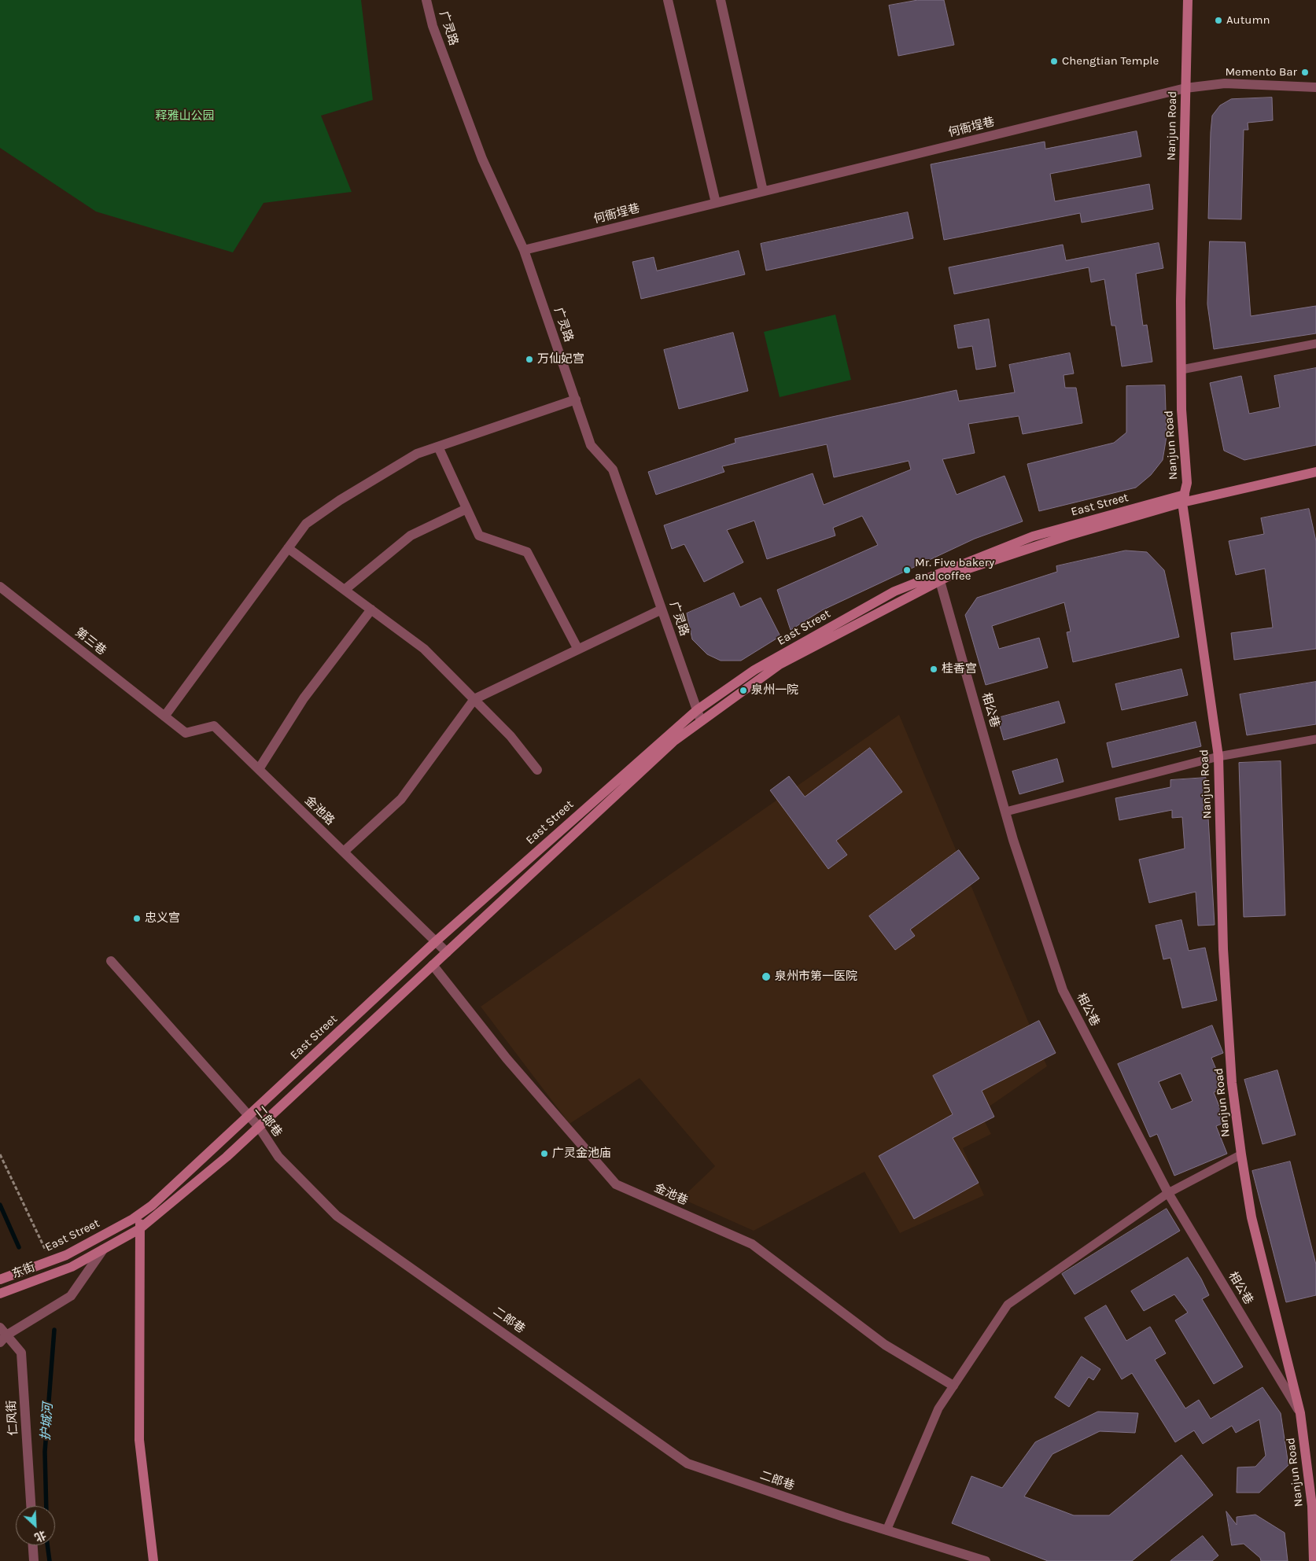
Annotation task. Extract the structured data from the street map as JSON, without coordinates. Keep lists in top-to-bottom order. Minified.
{"streets":{"main road":["Nanjun Road","East Street","东街"],"street":["广灵路","何衙埕巷","第三巷","相公巷","金池路","二郎巷","金池巷","仁风街"]},"crossings":[["广灵路","何衙埕巷"],["广灵路","East Street"],["Nanjun Road","何衙埕巷"],["Nanjun Road","East Street"],["Nanjun Road","相公巷"],["East Street","相公巷"],["East Street","金池路"],["East Street","二郎巷"],["East Street","金池巷"],["East Street","东街"],["第三巷","金池路"]],"water":["护城河"],"parks":["释雅山公园"],"places":["Autumn","Chengtian Temple","Memento Bar","万仙妃宫","Mr. Five bakery and coffee","桂香宫","泉州一院","忠义宫","泉州市第一医院","广灵金池庙"],"north":"bottom right"}
